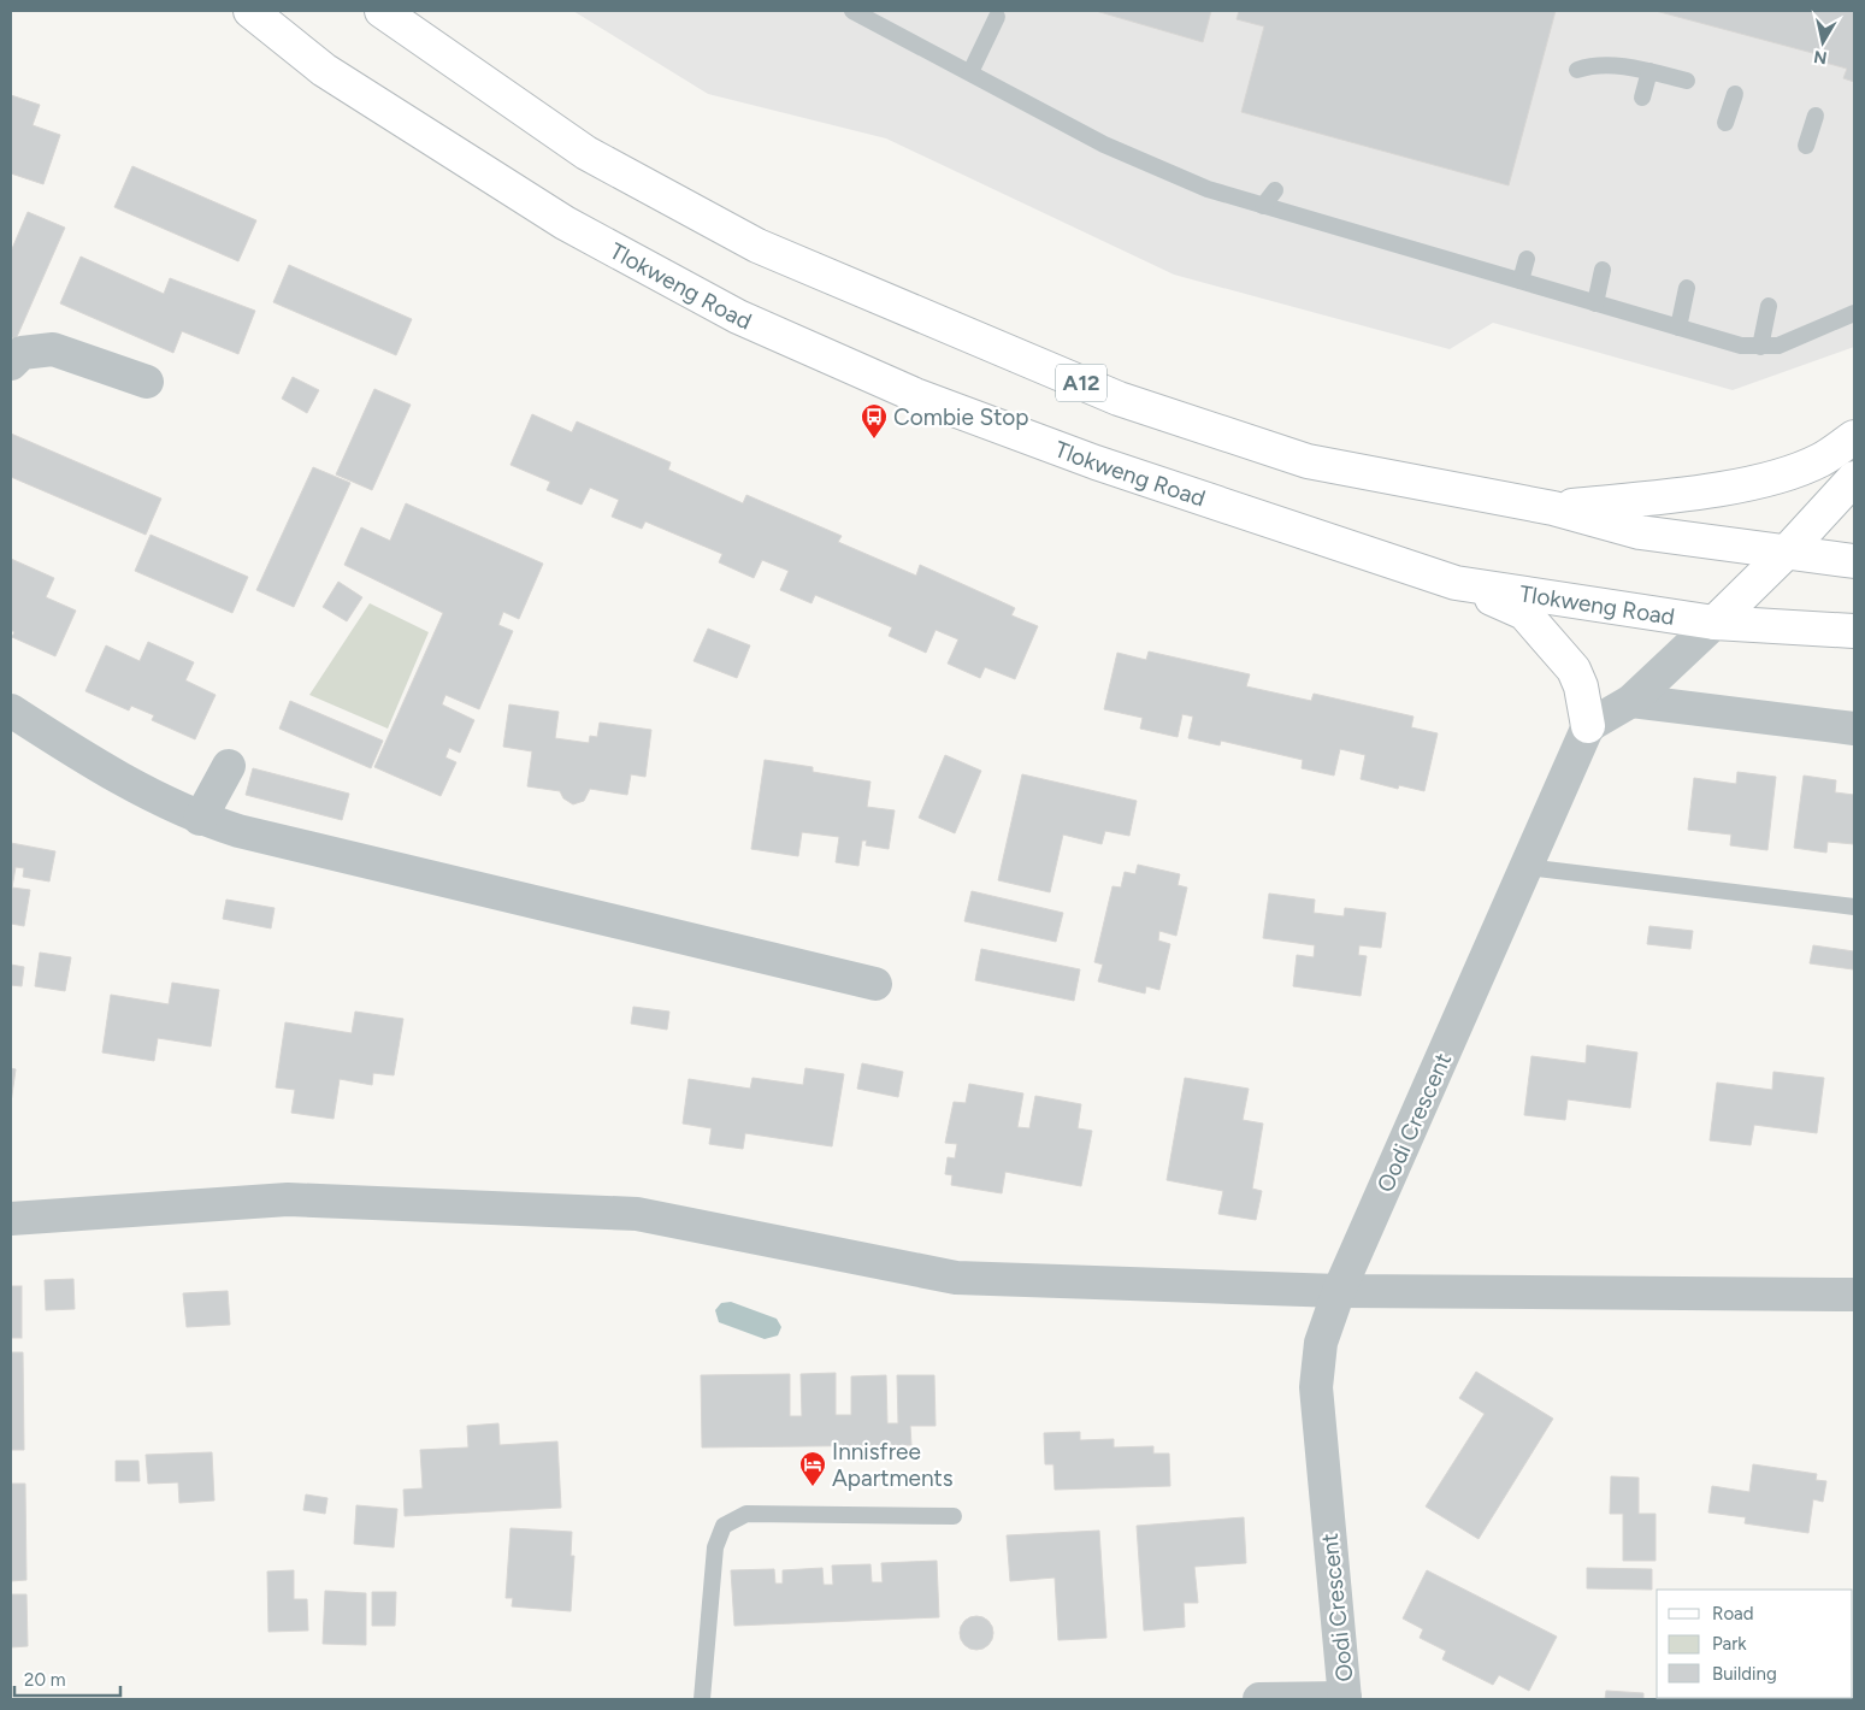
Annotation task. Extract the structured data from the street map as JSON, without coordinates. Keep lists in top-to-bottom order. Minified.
{"streets":{"main road":["Tlokweng Road","A12"],"street":["Oodi Crescent"]},"places":{"bus stop":["Combie Stop"],"hotel":["Innisfree Apartments"]},"legend":["Road","Park","Building"],"scale_bar":"20 m","north":"bottom"}
